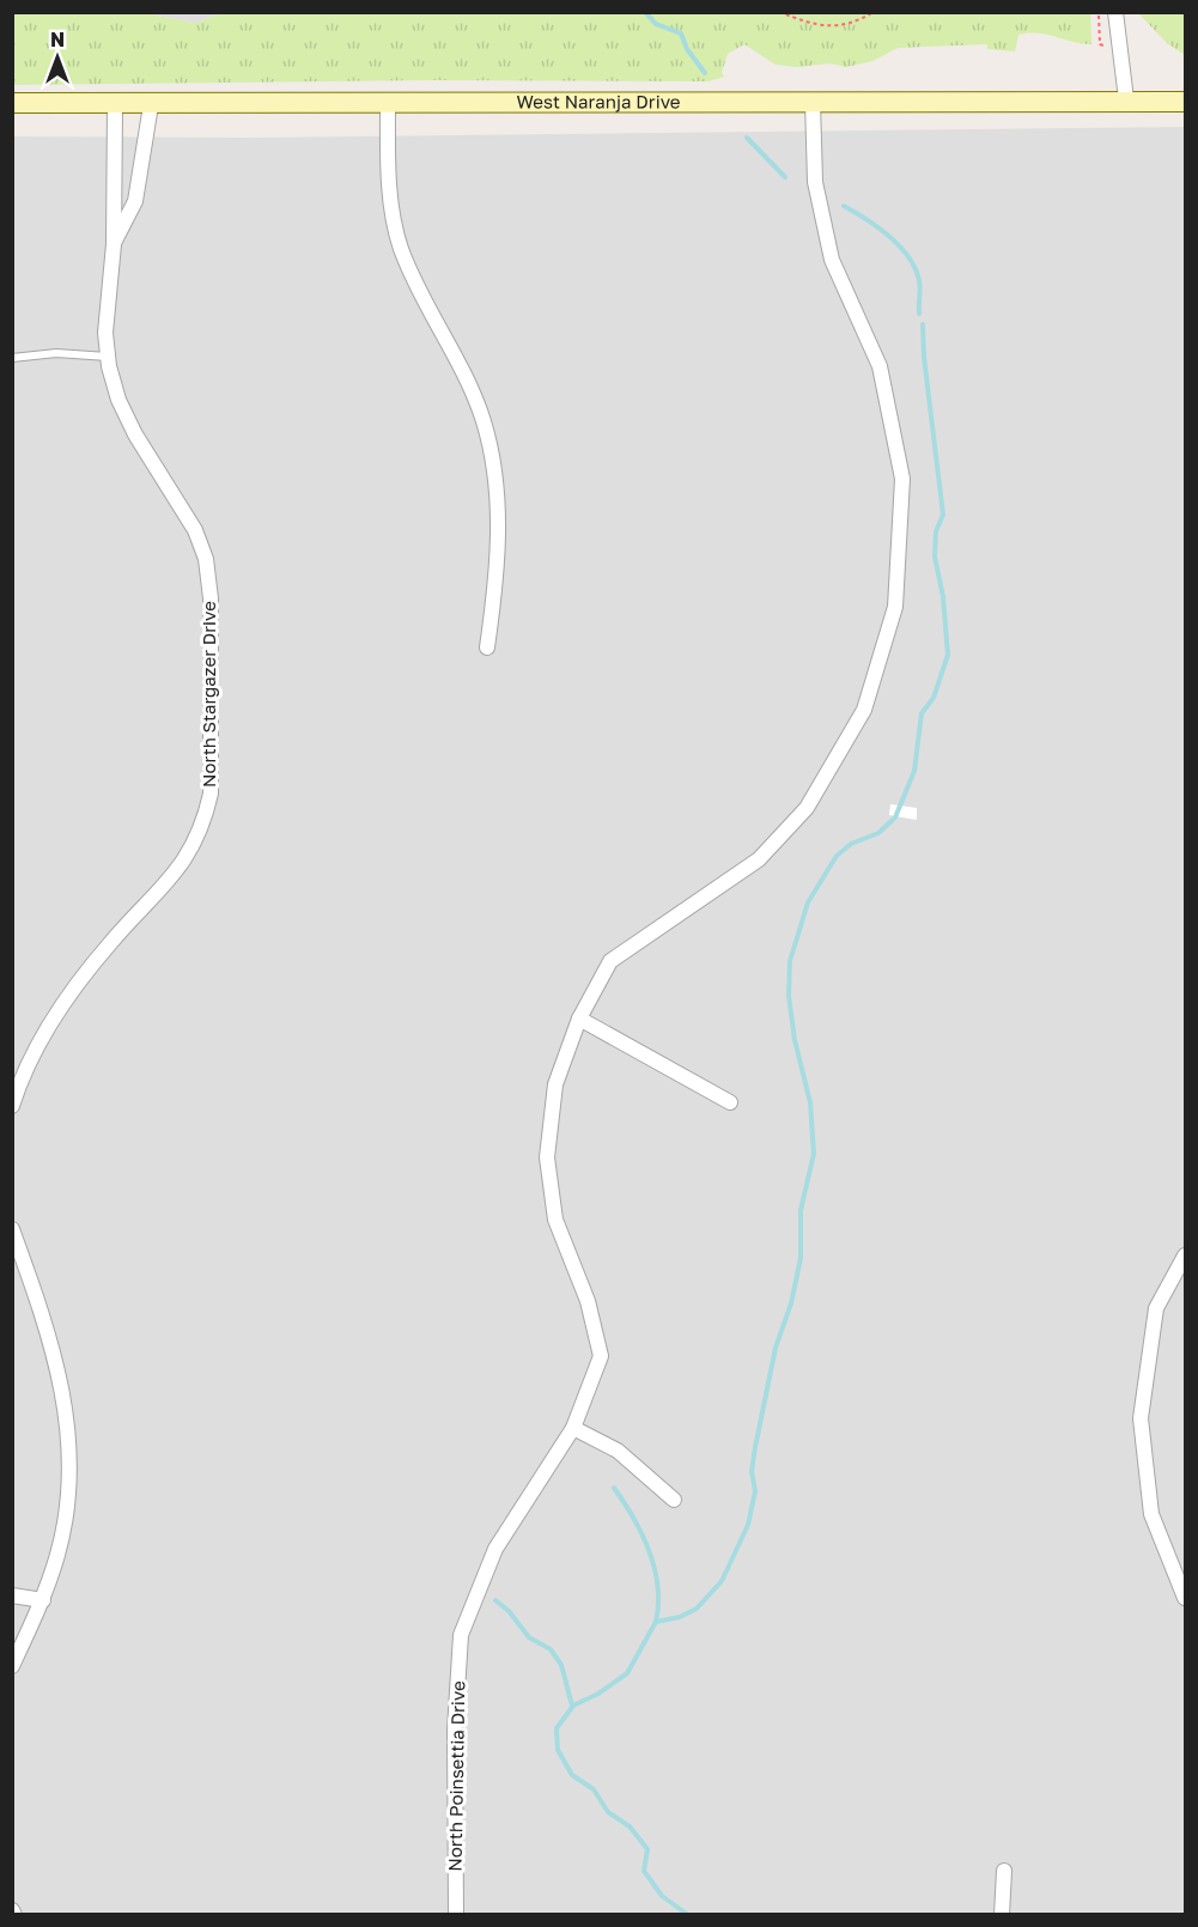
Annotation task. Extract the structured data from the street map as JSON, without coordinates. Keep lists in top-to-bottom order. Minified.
{"streets":{"street":["West Naranja Drive","North Stargazer Drive","North Poinsettia Drive"]},"crossings":[["West Naranja Drive","North Stargazer Drive"],["West Naranja Drive","North Poinsettia Drive"]],"north":"top"}
